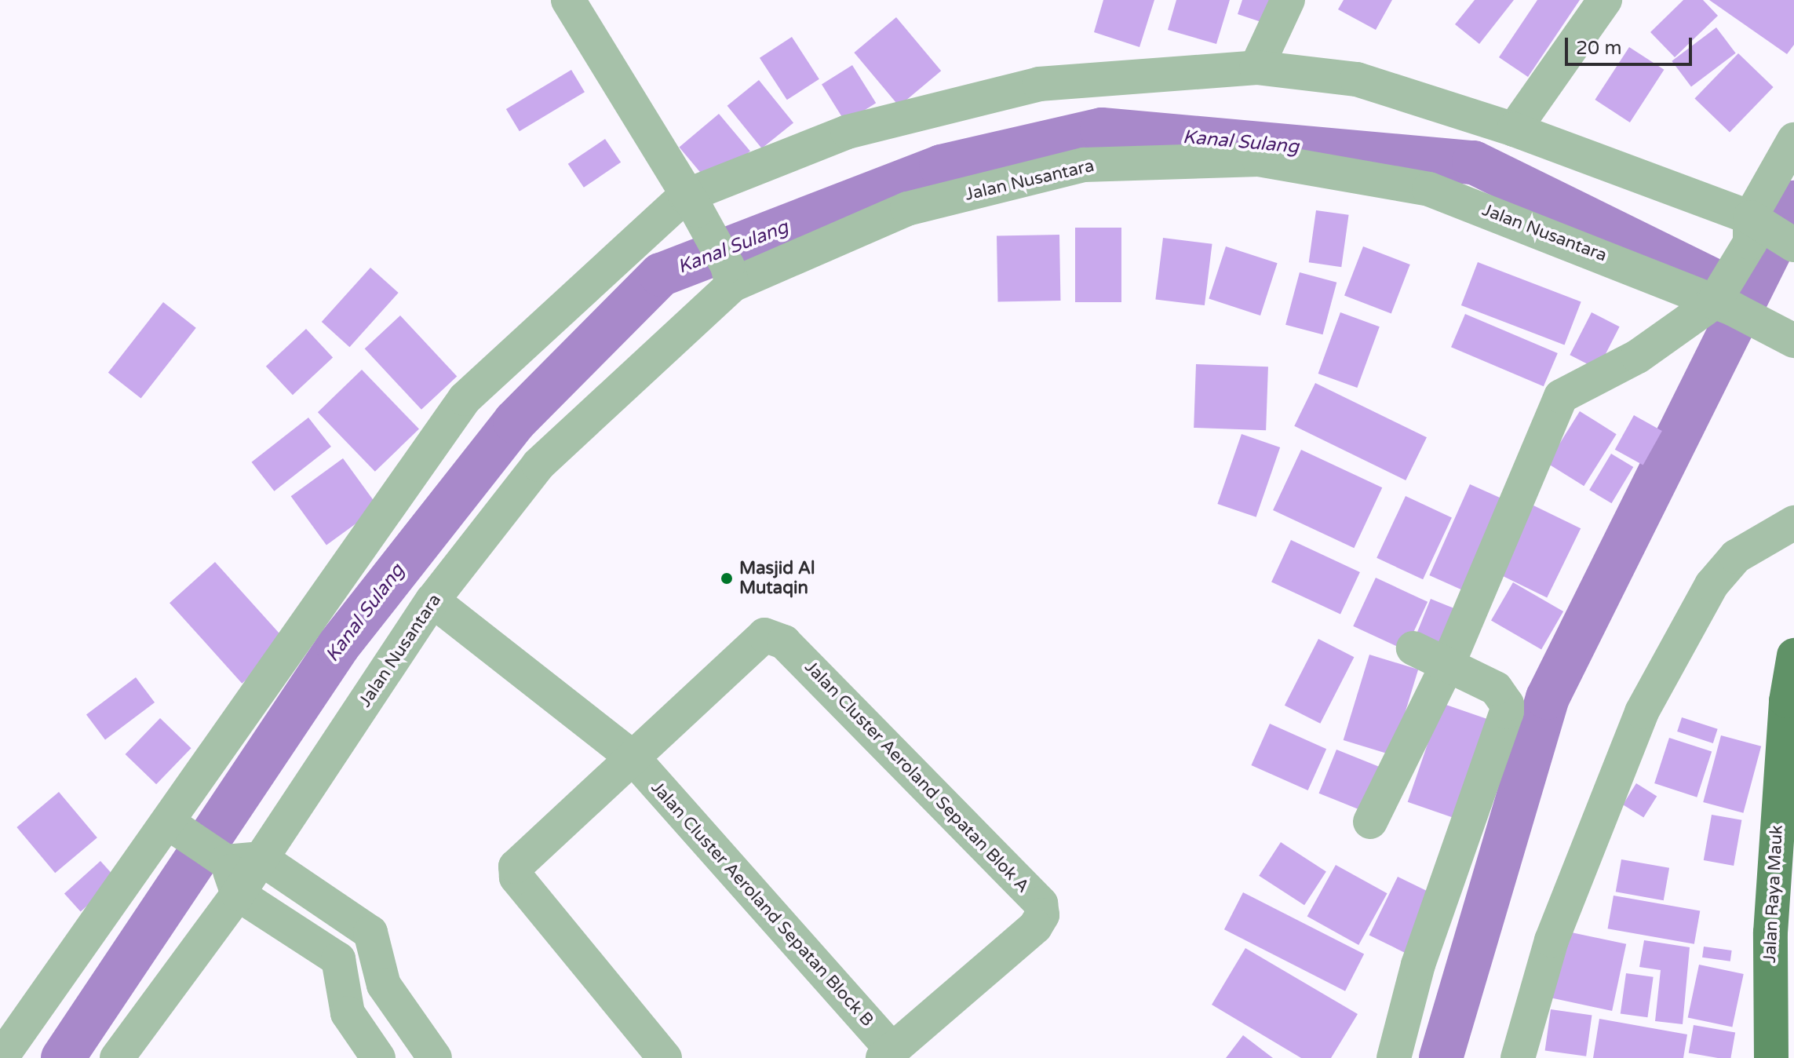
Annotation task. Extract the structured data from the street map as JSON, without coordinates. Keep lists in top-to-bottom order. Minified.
{"streets":{"main road":["Jalan Raya Mauk"],"street":["Jalan Nusantara","Jalan Cluster Aeroland Sepatan Blok A","Jalan Cluster Aeroland Sepatan Block B"]},"crossings":[["Jalan Nusantara","Jalan Cluster Aeroland Sepatan Block B"],["Jalan Cluster Aeroland Sepatan Blok A","Jalan Cluster Aeroland Sepatan Block B"]],"water":["Kanal Sulang"],"places":["Masjid Al Mutaqin"],"scale_bar":"20 m"}
